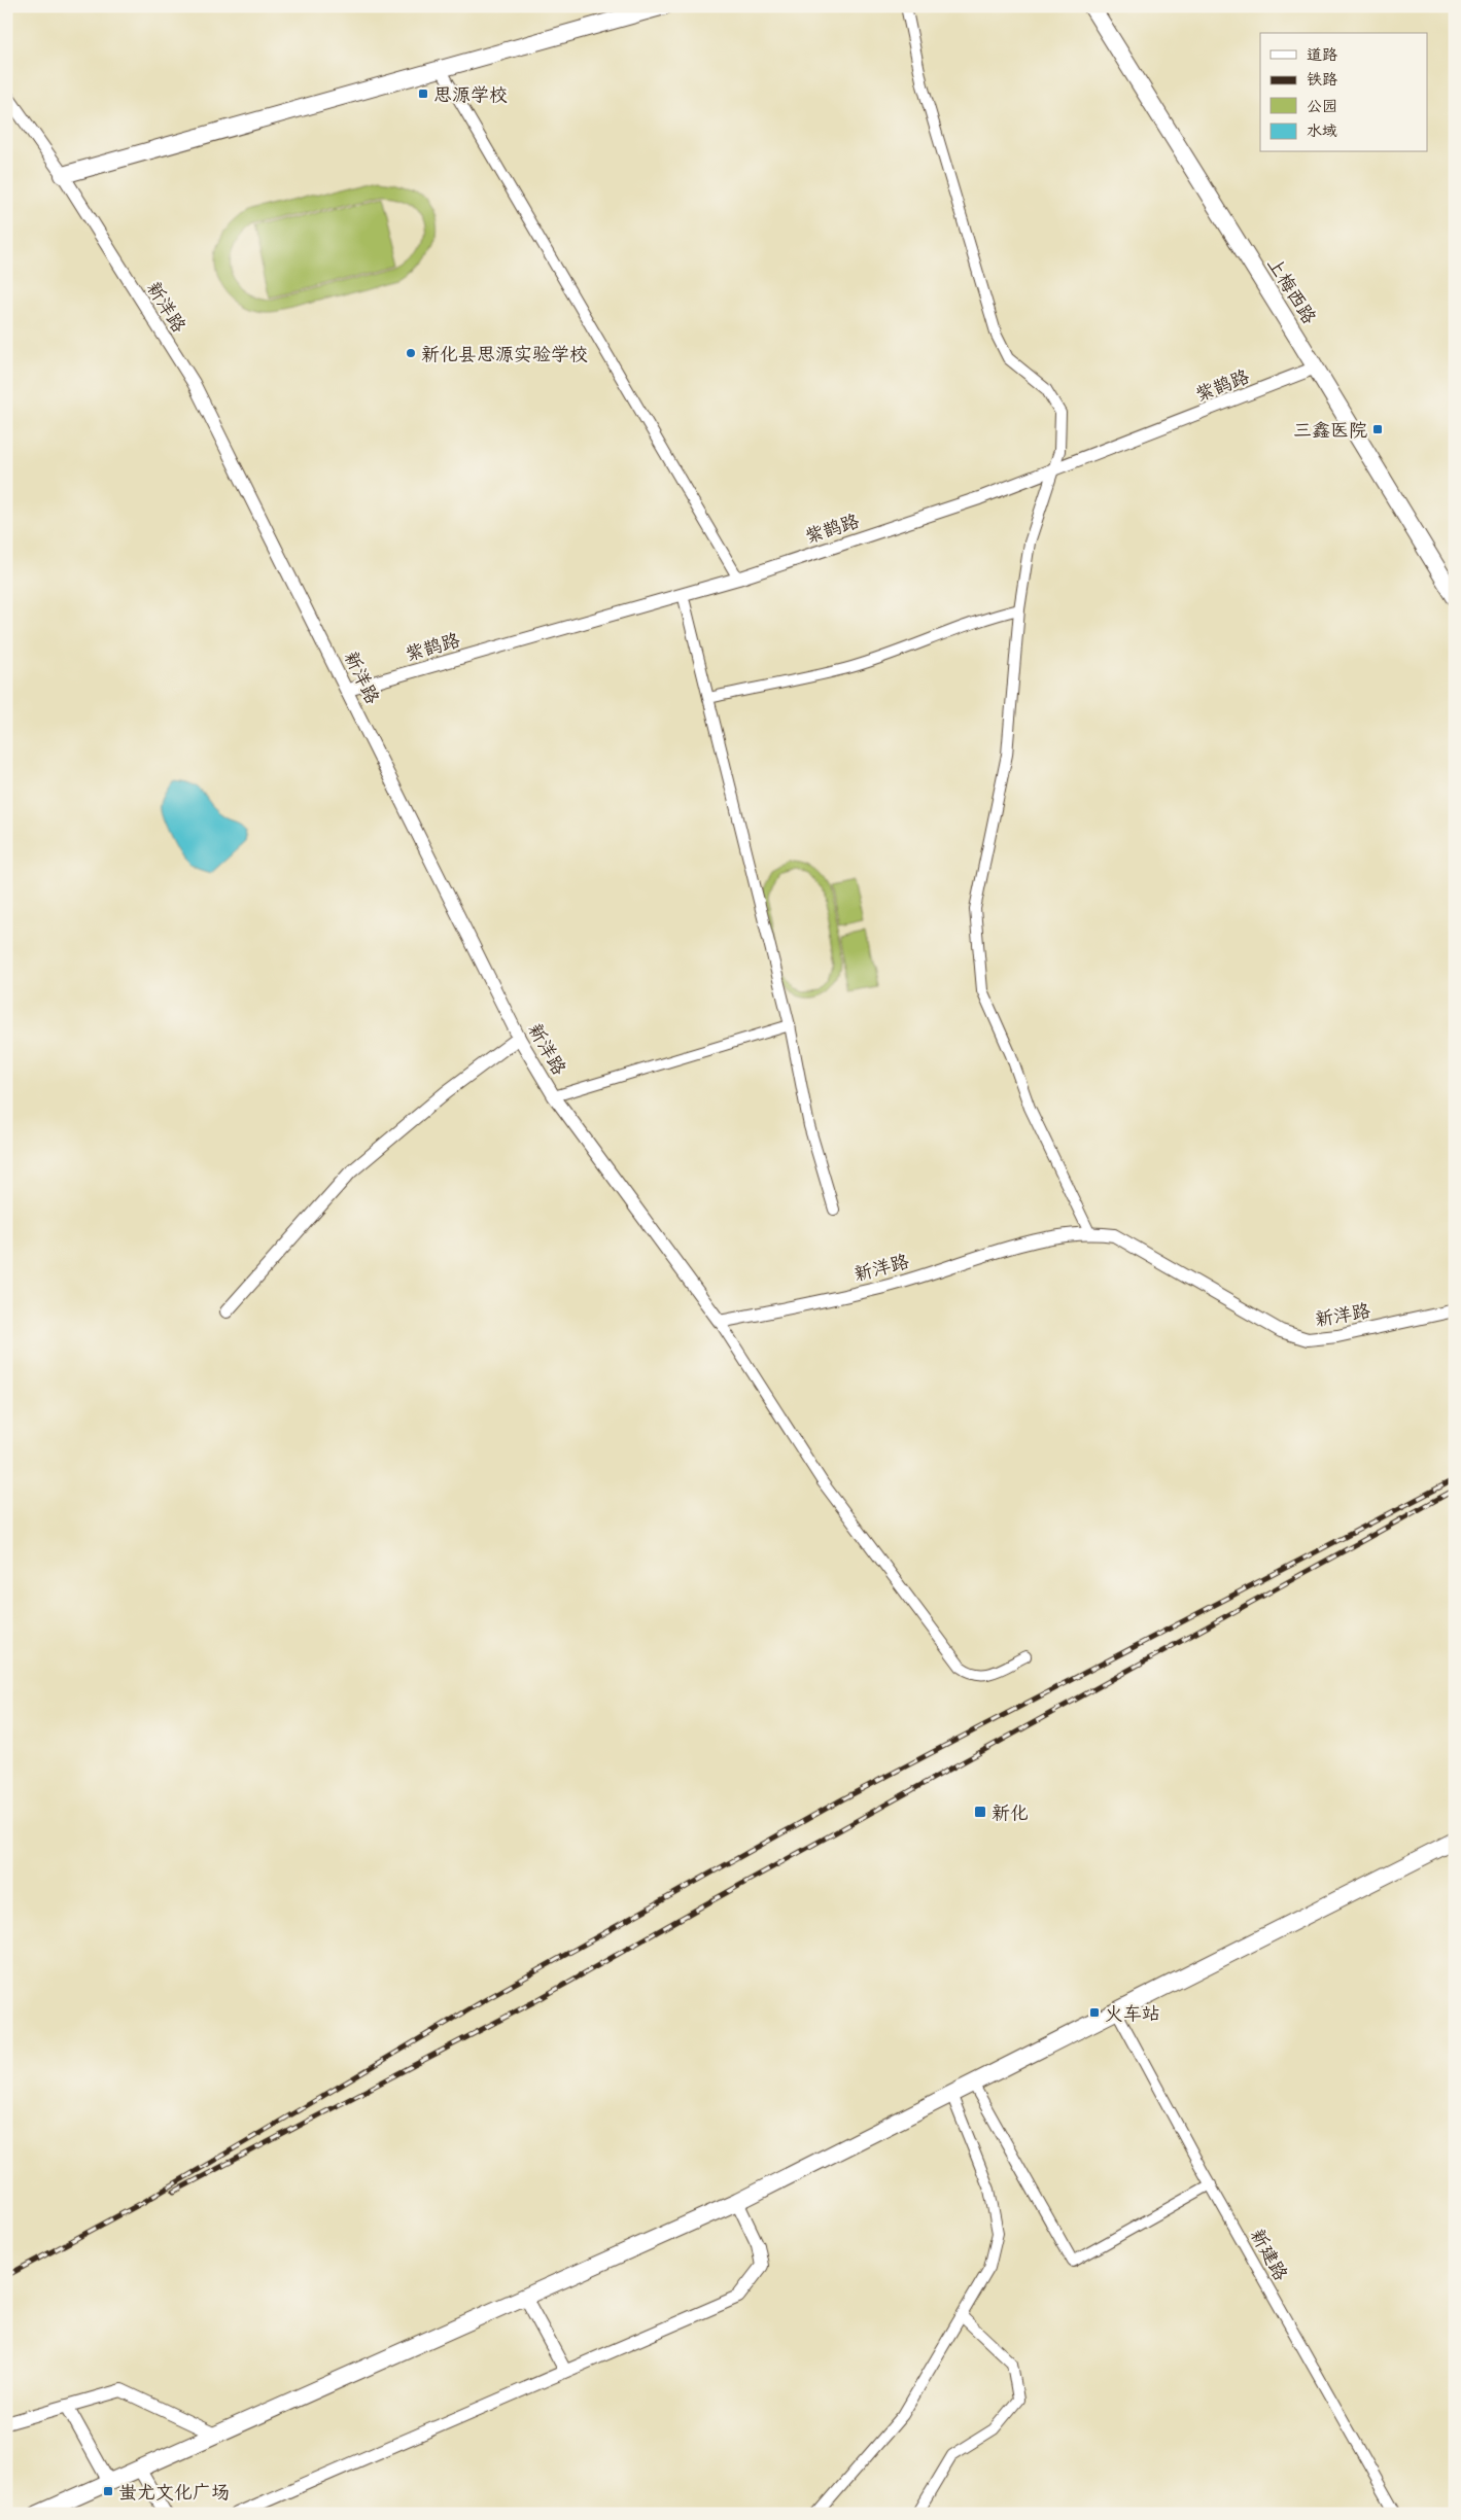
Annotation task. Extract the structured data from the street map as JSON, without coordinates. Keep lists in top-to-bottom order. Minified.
{"streets":{"main road":["上梅西路"],"street":["新洋路","紫鹊路","新建路"]},"crossings":[["上梅西路","紫鹊路"],["新洋路","紫鹊路"]],"places":{"transit":["思源学校","三鑫医院","新化","火车站","蚩尤文化广场"],"other":["新化县思源实验学校"]},"legend":["道路","铁路","公园","水域"]}
